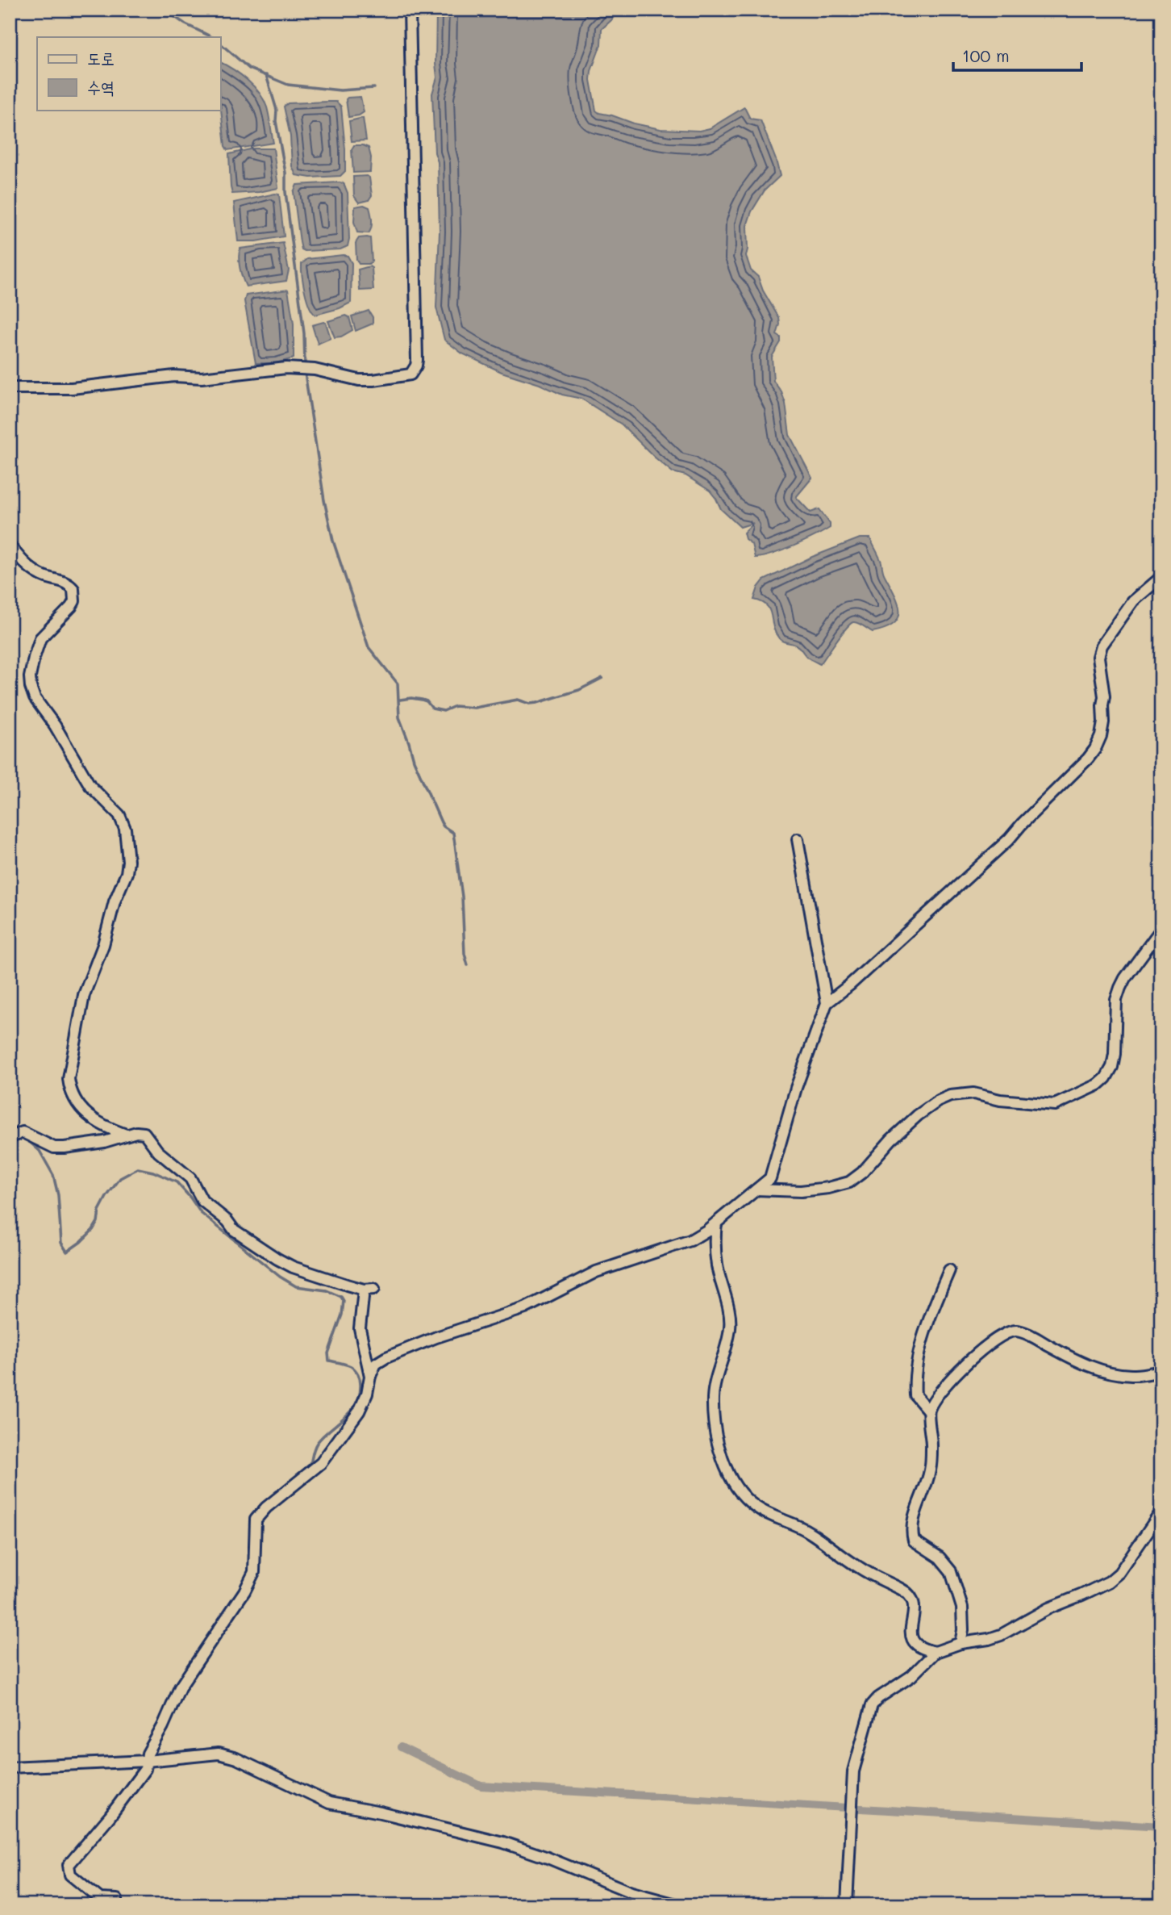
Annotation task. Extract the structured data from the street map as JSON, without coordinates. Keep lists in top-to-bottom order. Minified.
{"legend":["도로","수역"],"scale_bar":"100 m"}
